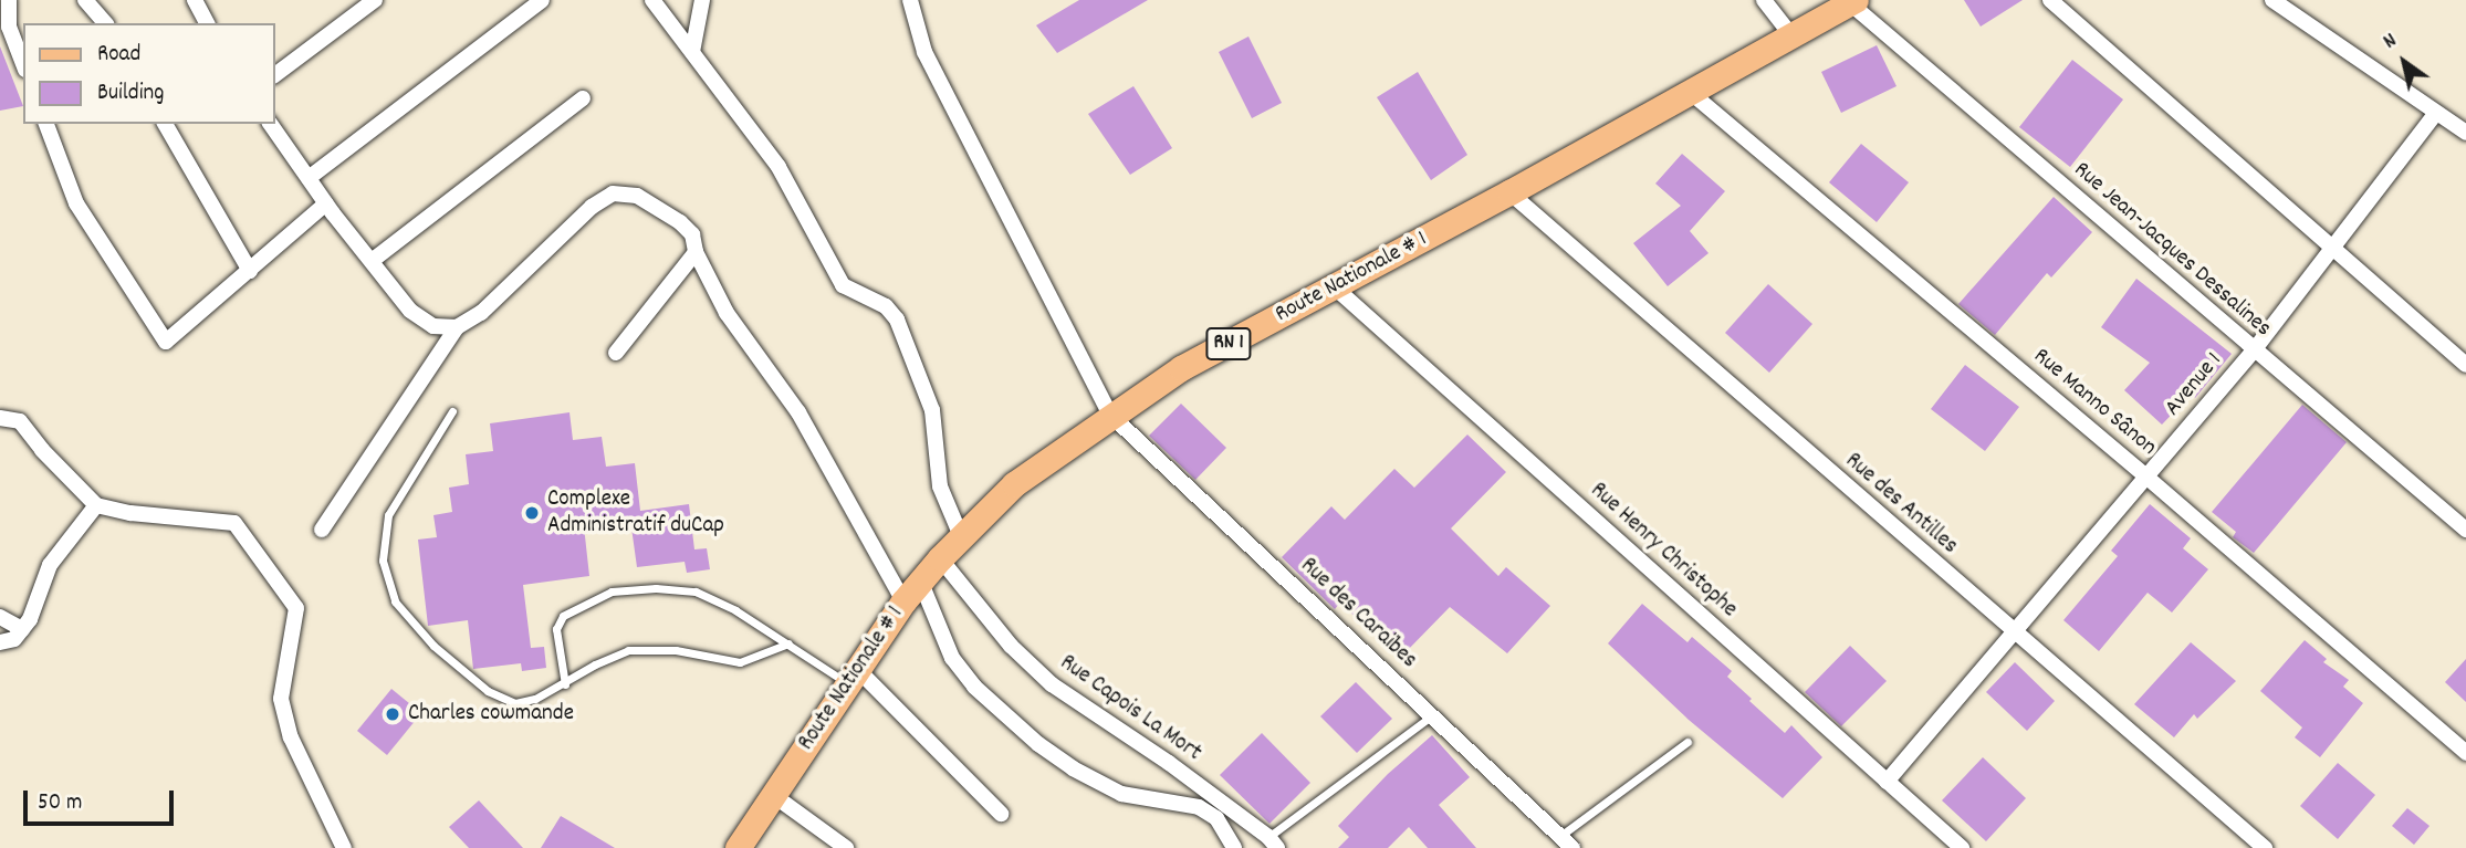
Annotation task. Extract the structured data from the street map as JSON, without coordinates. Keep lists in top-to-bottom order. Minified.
{"streets":{"main road":["Route Nationale # 1","RN 1"],"street":["Rue Jean-Jacques Dessalines","Avenue 1","Rue Manno Sânon","Rue des Antilles","Rue Henry Christophe","Rue des Caraïbes","Rue Capois La Mort"]},"crossings":[["Rue Jean-Jacques Dessalines","Route Nationale # 1"],["Rue Jean-Jacques Dessalines","Avenue 1"],["Route Nationale # 1","Rue Manno Sânon"],["Route Nationale # 1","Rue des Antilles"],["Route Nationale # 1","Rue Henry Christophe"],["Route Nationale # 1","Rue des Caraïbes"],["Route Nationale # 1","Rue Capois La Mort"],["Avenue 1","Rue Manno Sânon"],["Avenue 1","Rue des Antilles"],["Avenue 1","Rue Henry Christophe"]],"places":["Complexe Administratif duCap","Charles cowmande"],"legend":["Road","Building"],"scale_bar":"50 m","north":"top left"}
